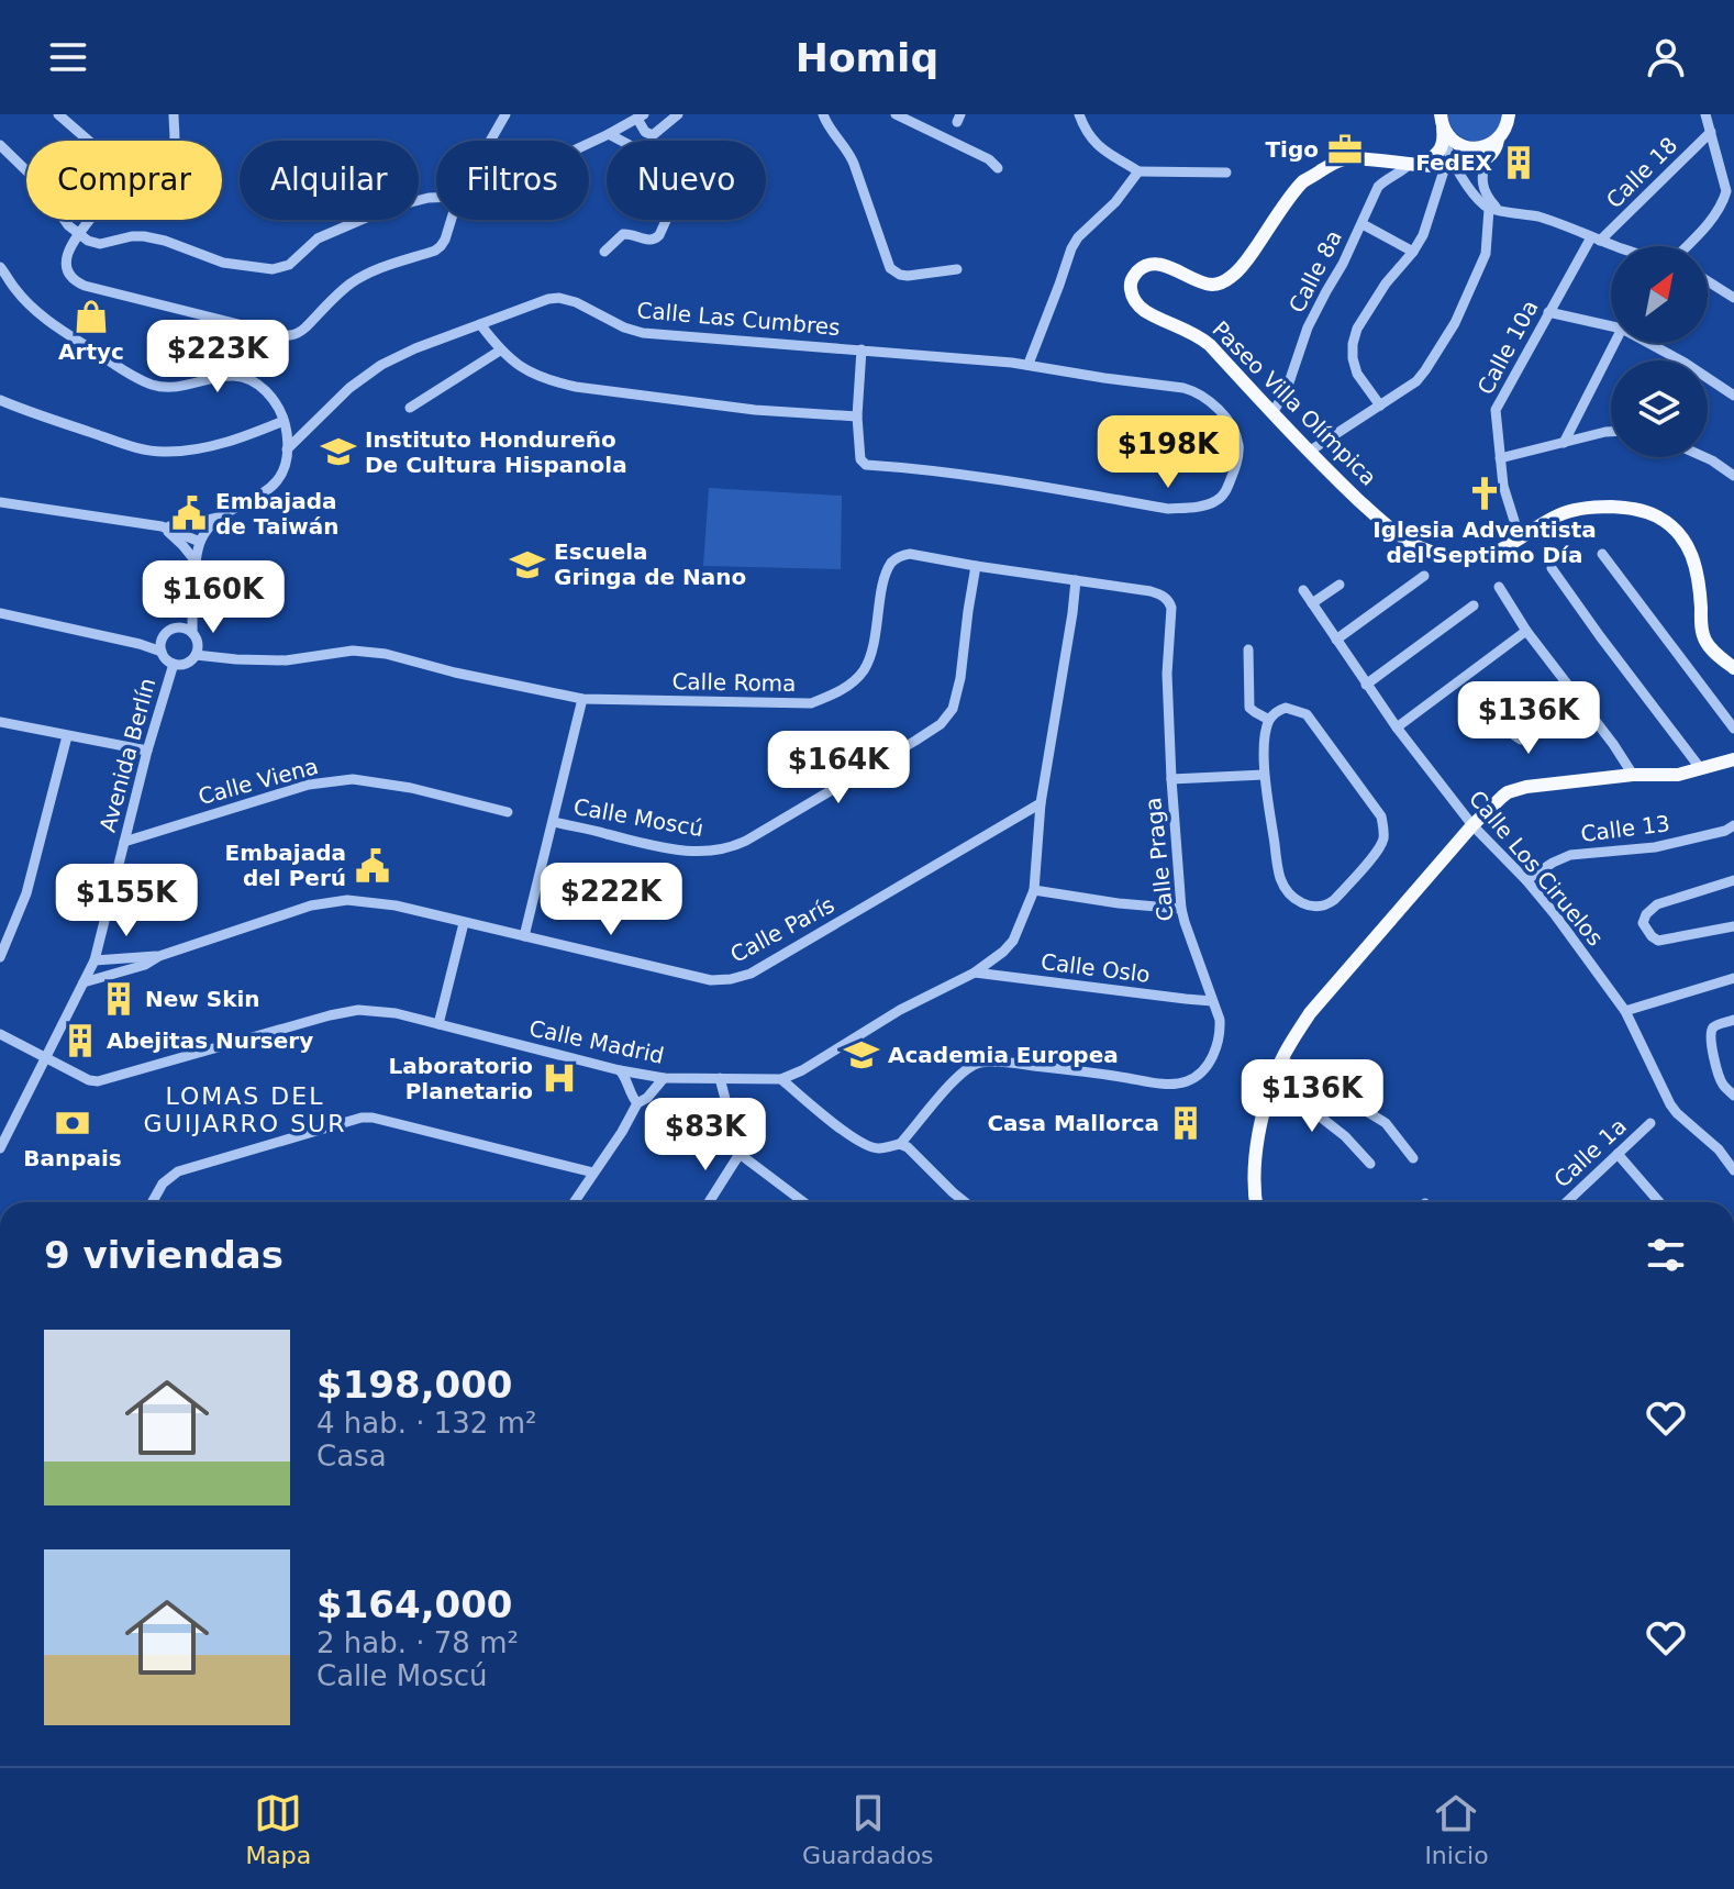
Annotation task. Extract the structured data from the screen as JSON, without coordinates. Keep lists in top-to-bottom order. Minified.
{"streets":{"main road":["Paseo Villa Olímpica"],"street":["Calle 18","Calle 8a","Calle Las Cumbres","Calle 10a","Calle Roma","Avenida Berlín","Calle Viena","Calle Moscú","Calle 13","Calle Praga","Calle Los Ciruelos","Calle París","Calle Oslo","Calle Madrid","Calle 1a"]},"crossings":[["Calle 18","Calle 10a"],["Calle 8a","Paseo Villa Olímpica"],["Calle 10a","Paseo Villa Olímpica"],["Calle Roma","Avenida Berlín"],["Calle Roma","Calle Moscú"],["Calle Roma","Calle Praga"],["Calle Roma","Calle Madrid"],["Avenida Berlín","Calle Viena"],["Avenida Berlín","Calle París"],["Avenida Berlín","Calle Madrid"],["Calle 13","Calle Los Ciruelos"],["Calle Praga","Calle Oslo"],["Calle París","Calle Madrid"],["Calle Oslo","Calle Madrid"]],"districts":["LOMAS DEL GUIJARRO SUR"],"places":{"office":["Tigo"],"building":["FedEX","New Skin","Abejitas Nursery","Casa Mallorca"],"shop":["Artyc"],"school or university":["Instituto Hondureño De Cultura Hispanola","Escuela Gringa de Nano","Academia Europea"],"church":["Iglesia Adventista del Septimo Día"],"public building":["Embajada de Taiwán","Embajada del Perú"],"hospital":["Laboratorio Planetario"],"bank":["Banpais"]},"north":"top right","page":{"header":"Homiq","chip":["Comprar","Alquilar","Filtros","Nuevo"],"price":["$223K","$198K","$160K","$136K","$164K","$222K","$155K","$136K","$83K"],"heading":"9 viviendas","list":[{"name":"$198,000","note":"4 hab. · 132 m² · Casa"},{"name":"$164,000","note":"2 hab. · 78 m² · Calle Moscú"}],"tabs":["Mapa","Guardados","Inicio"]}}
